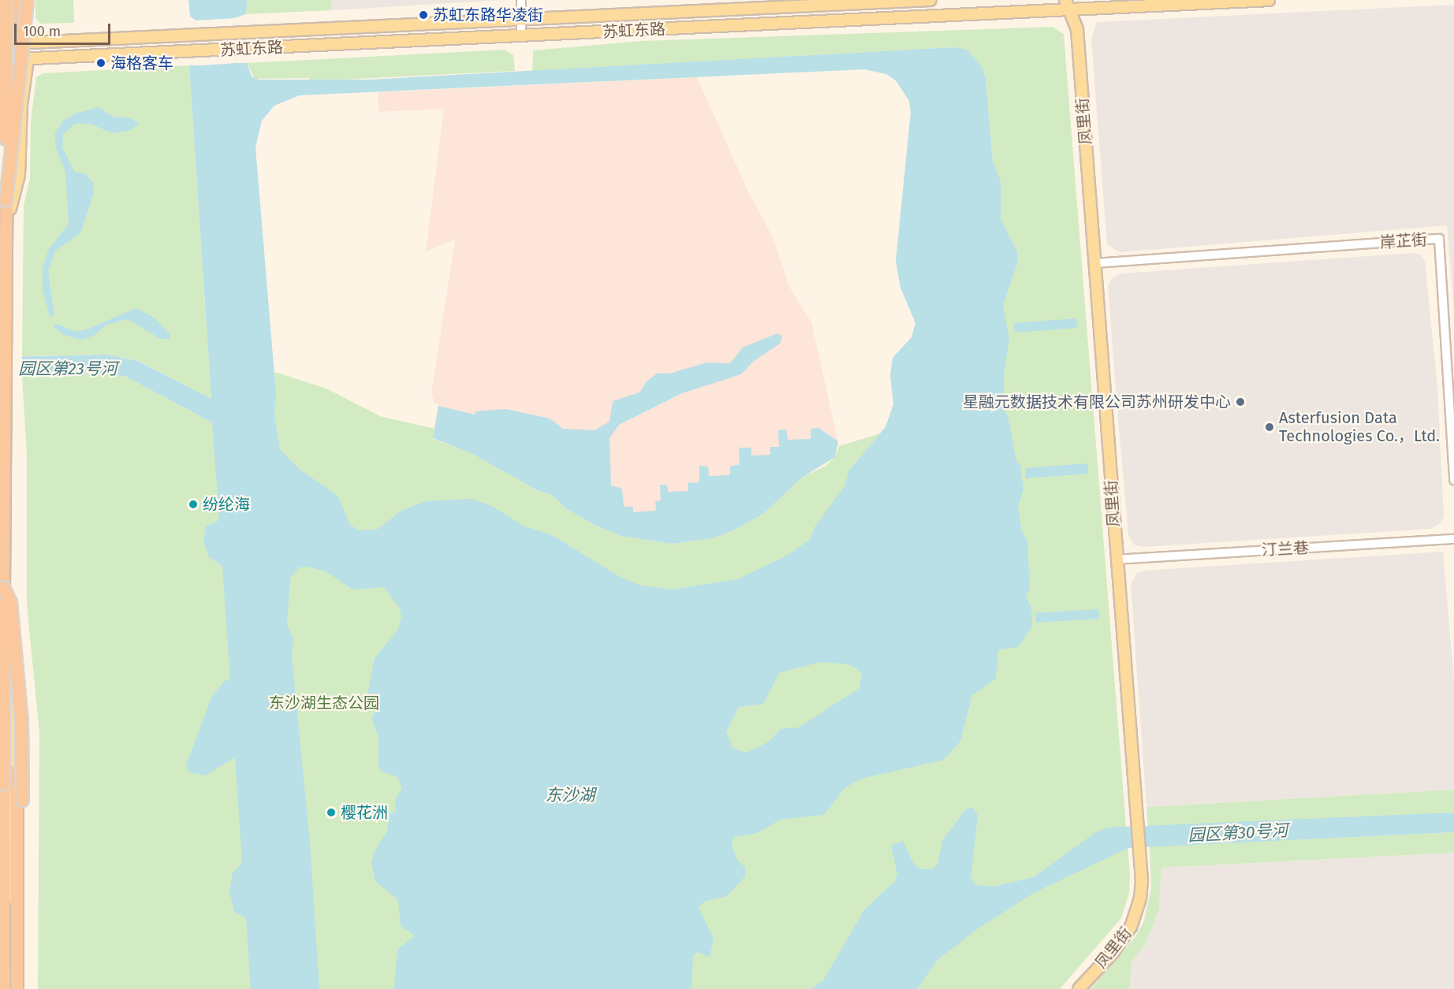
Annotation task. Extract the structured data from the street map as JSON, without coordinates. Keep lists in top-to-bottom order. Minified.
{"streets":{"main road":["苏虹东路","凤里街"],"street":["岸芷街","汀兰巷"]},"crossings":[["苏虹东路","凤里街"],["凤里街","岸芷街"],["凤里街","汀兰巷"]],"water":["园区第23号河","东沙湖","园区第30号河"],"parks":["东沙湖生态公园"],"places":["苏虹东路华凌街","海格客车","星融元数据技术有限公司苏州研发中心","Asterfusion Data Technologies Co.，Ltd.","纷纶海","樱花洲"],"scale_bar":"100 m"}
